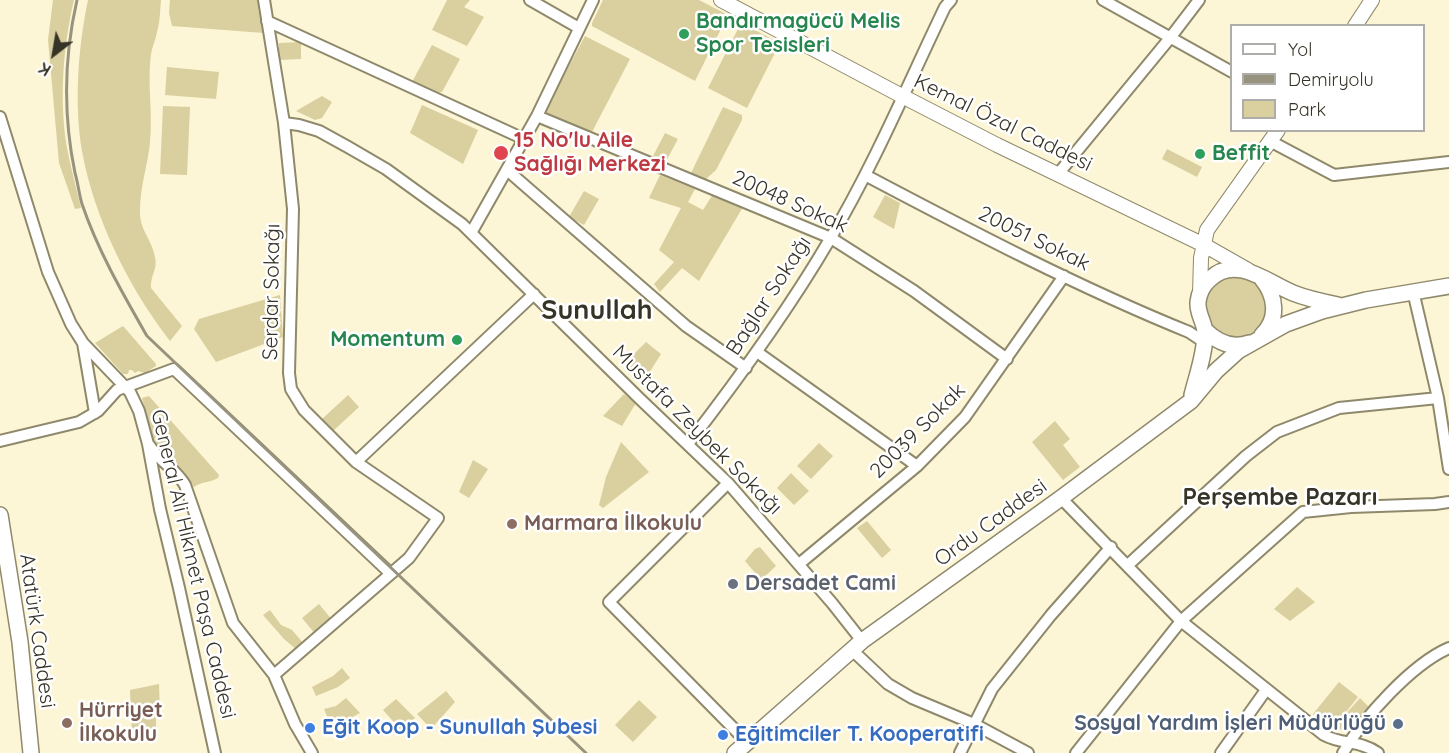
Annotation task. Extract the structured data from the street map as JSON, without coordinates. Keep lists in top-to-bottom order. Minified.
{"streets":{"main road":["Kemal Özal Caddesi","Ordu Caddesi","Atatürk Caddesi"],"street":["20048 Sokak","20051 Sokak","Serdar Sokağı","Bağlar Sokağı","Mustafa Zeybek Sokağı","20039 Sokak","General Ali Hikmet Paşa Caddesi"]},"crossings":[["Kemal Özal Caddesi","20051 Sokak"],["Kemal Özal Caddesi","Bağlar Sokağı"],["Kemal Özal Caddesi","Ordu Caddesi"],["20048 Sokak","Bağlar Sokağı"],["20048 Sokak","20039 Sokak"],["20051 Sokak","Bağlar Sokağı"],["20051 Sokak","20039 Sokak"],["20051 Sokak","Ordu Caddesi"],["Serdar Sokağı","Mustafa Zeybek Sokağı"],["Bağlar Sokağı","Mustafa Zeybek Sokağı"],["Mustafa Zeybek Sokağı","20039 Sokak"],["Mustafa Zeybek Sokağı","Ordu Caddesi"]],"districts":["Sunullah","Perşembe Pazarı"],"places":["Bandırmagücü Melis Spor Tesisleri","15 No'lu Aile Sağlığı Merkezi","Beffit","Momentum","Marmara İlkokulu","Dersadet Cami","Hürriyet İlkokulu","Sosyal Yardım İşleri Müdürlüğü","Eğit Koop - Sunullah Şubesi","Eğitimciler T. Kooperatifi"],"legend":["Yol","Demiryolu","Park"],"north":"bottom left"}
